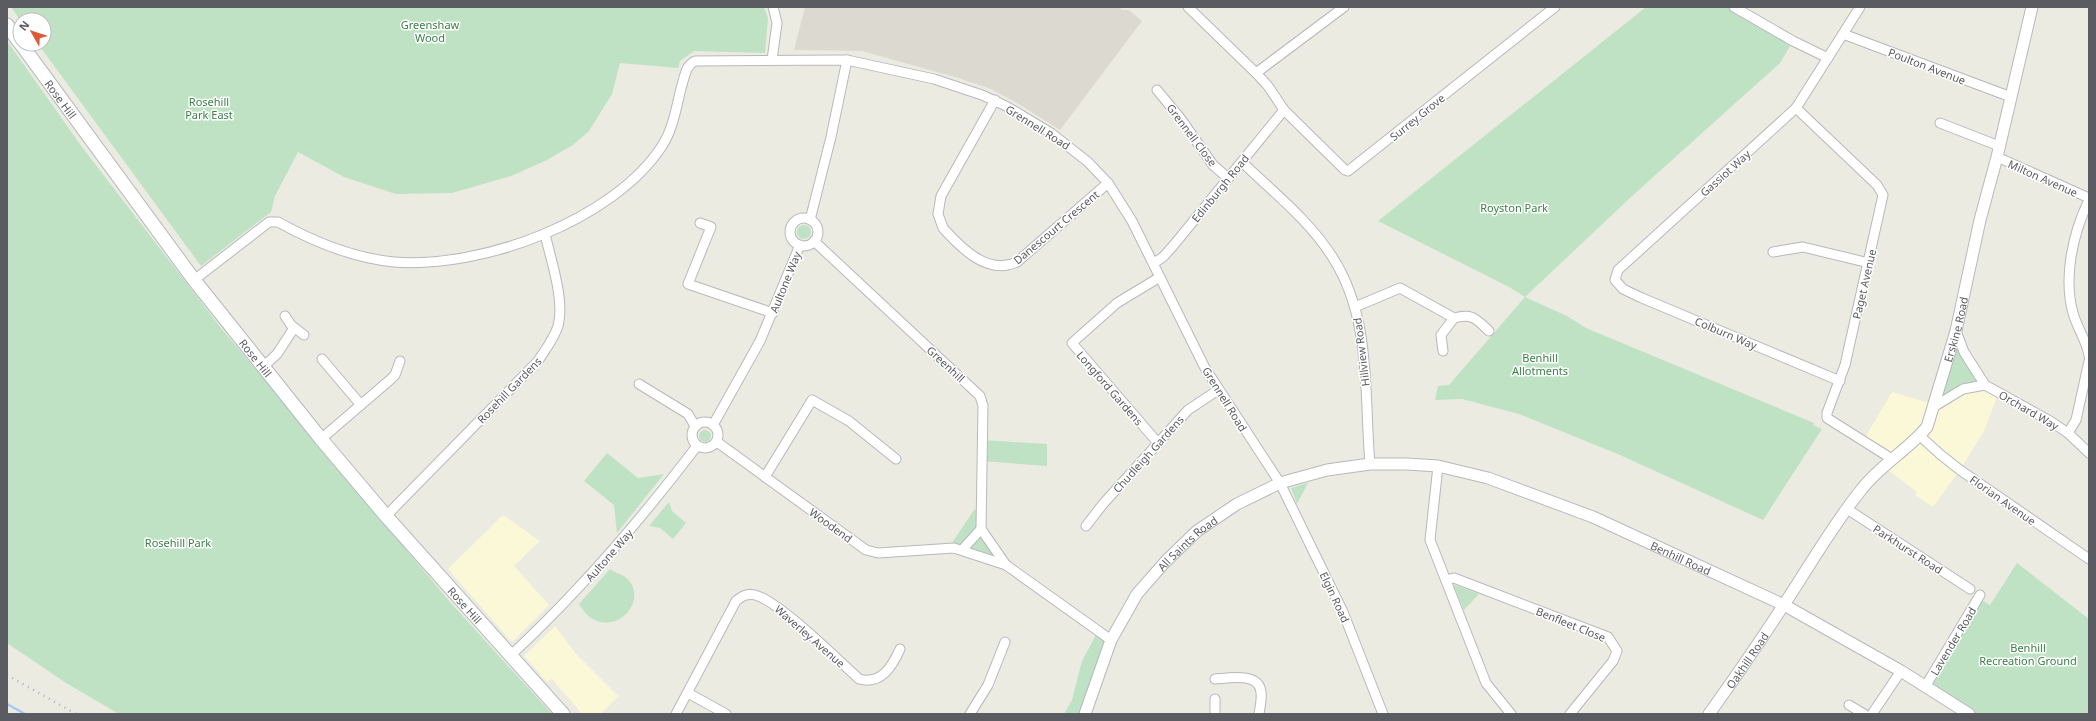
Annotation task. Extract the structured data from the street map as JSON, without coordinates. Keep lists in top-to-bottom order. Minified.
{"streets":{"main road":["Rose Hill"],"street":["Poulton Avenue","Surrey Grove","Grennell Road","Grennell Close","Gassiot Way","Milton Avenue","Edinburgh Road","Danescourt Crescent","Aultone Way","Paget Avenue","Erskine Road","Colburn Way","Hillview Road","Greenhill","Longford Gardens","Rosehill Gardens","Orchard Way","Chudleigh Gardens","Florian Avenue","Woodend","All Saints Road","Parkhurst Road","Benhill Road","Elgin Road","Benfleet Close","Waverley Avenue","Lavender Road","Oakhill Road"]},"crossings":[["Poulton Avenue","Erskine Road"],["Rose Hill","Aultone Way"],["Rose Hill","Rosehill Gardens"],["Surrey Grove","Edinburgh Road"],["Grennell Road","Edinburgh Road"],["Grennell Road","Danescourt Crescent"],["Grennell Road","Longford Gardens"],["Grennell Road","Rosehill Gardens"],["Grennell Road","Chudleigh Gardens"],["Grennell Road","All Saints Road"],["Grennell Road","Elgin Road"],["Grennell Close","Edinburgh Road"],["Gassiot Way","Paget Avenue"],["Gassiot Way","Colburn Way"],["Milton Avenue","Erskine Road"],["Edinburgh Road","Hillview Road"],["Aultone Way","Greenhill"],["Aultone Way","Woodend"],["Paget Avenue","Erskine Road"],["Paget Avenue","Colburn Way"],["Erskine Road","Orchard Way"],["Erskine Road","Florian Avenue"],["Erskine Road","Parkhurst Road"],["Erskine Road","Benhill Road"],["Erskine Road","Oakhill Road"],["Hillview Road","All Saints Road"],["Hillview Road","Benhill Road"],["Greenhill","Woodend"],["Longford Gardens","Chudleigh Gardens"],["Woodend","All Saints Road"],["All Saints Road","Benhill Road"],["All Saints Road","Elgin Road"],["Benhill Road","Lavender Road"],["Benhill Road","Oakhill Road"]],"parks":["Greenshaw Wood","Rosehill Park East","Royston Park","Benhill Allotments","Rosehill Park","Benhill Recreation Ground"],"north":"top left"}
